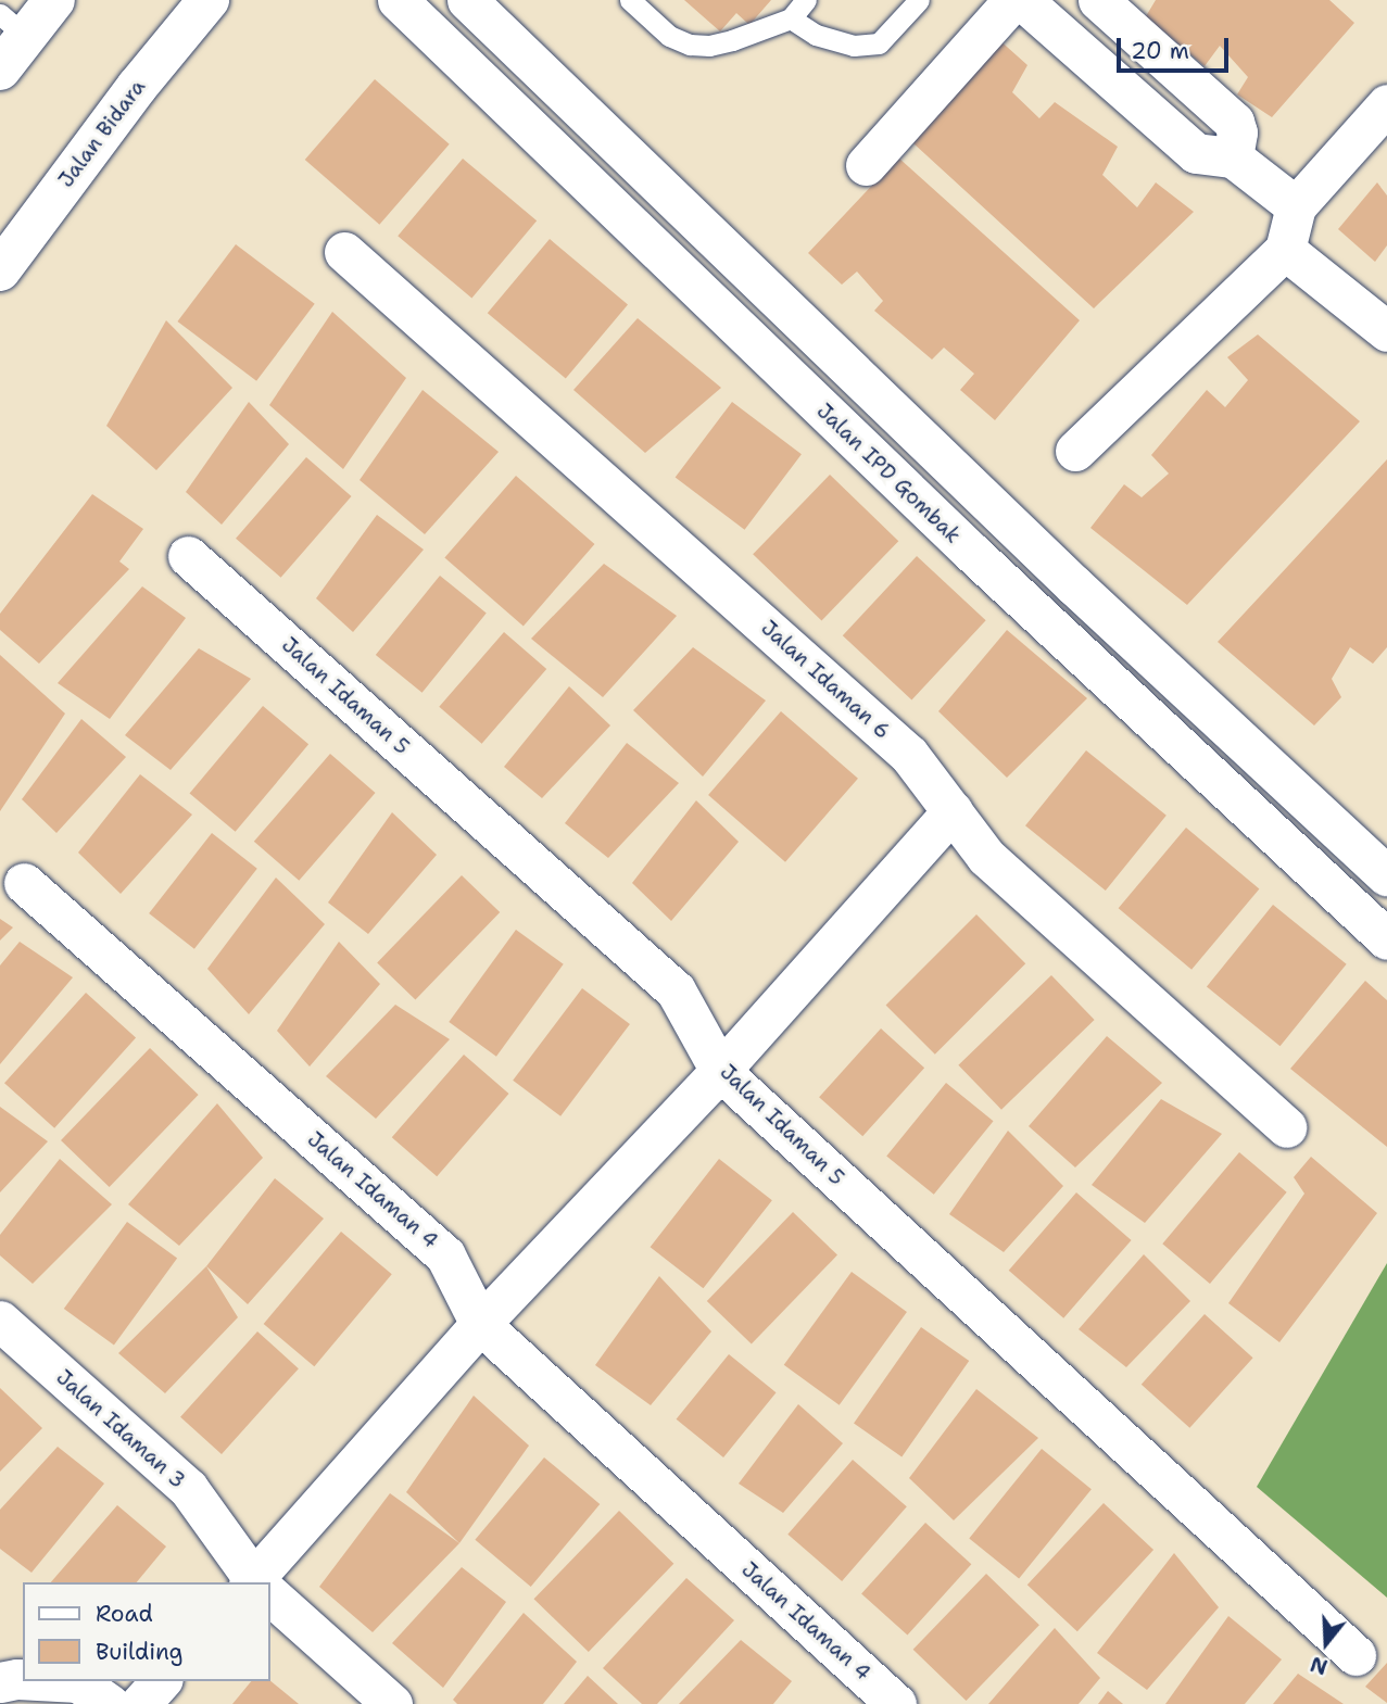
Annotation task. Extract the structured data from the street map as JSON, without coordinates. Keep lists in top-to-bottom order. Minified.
{"streets":{"main road":["Jalan Bidara"],"street":["Jalan IPD Gombak","Jalan Idaman 6","Jalan Idaman 5","Jalan Idaman 4","Jalan Idaman 3"]},"legend":["Road","Building"],"scale_bar":"20 m","north":"bottom"}
